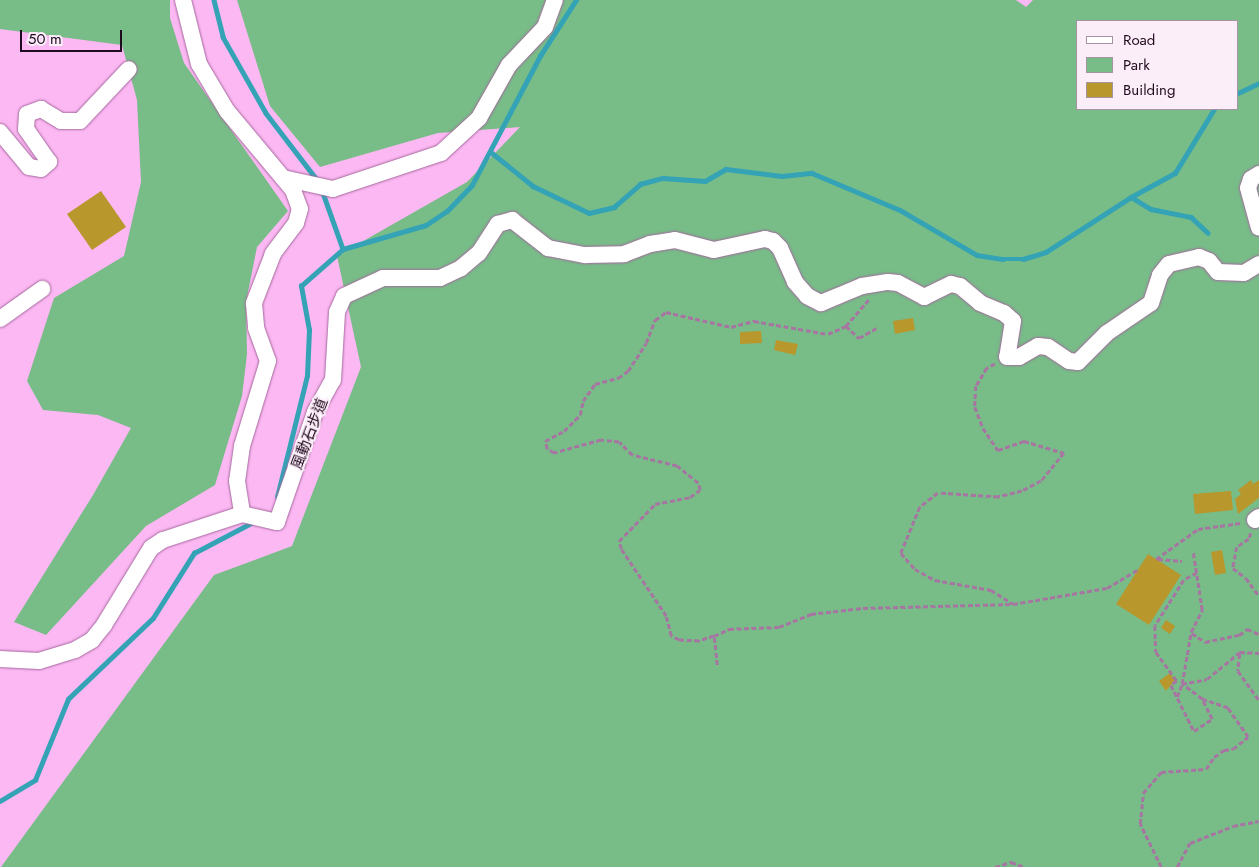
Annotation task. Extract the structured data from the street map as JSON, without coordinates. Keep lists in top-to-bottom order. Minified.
{"streets":{"street":["風動石步道"]},"legend":["Road","Park","Building"],"scale_bar":"50 m"}
